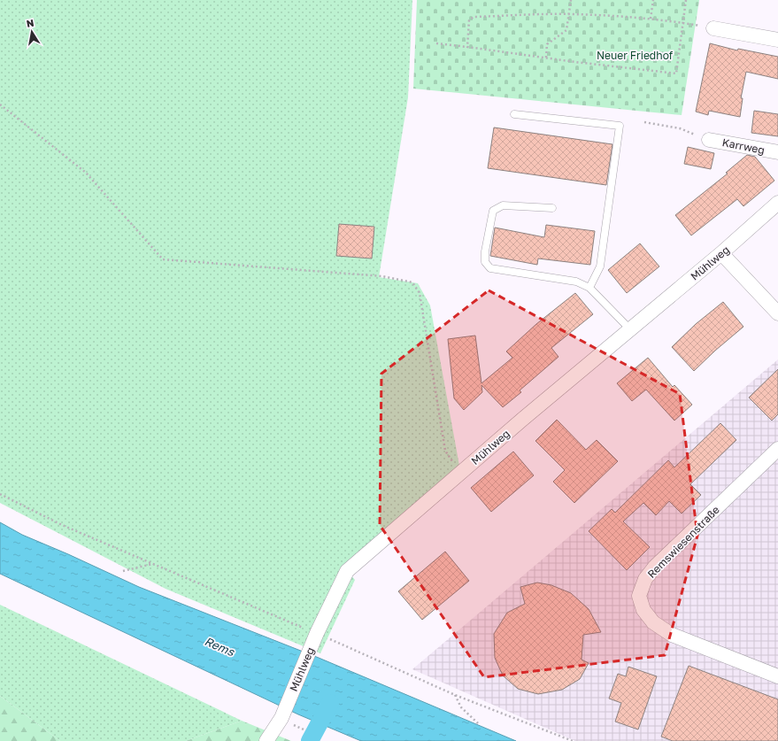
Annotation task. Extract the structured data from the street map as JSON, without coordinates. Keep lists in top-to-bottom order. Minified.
{"streets":{"street":["Karrweg","Mühlweg","Remswiesenstraße"]},"water":["Rems"],"parks":["Neuer Friedhof"],"north":"top"}
